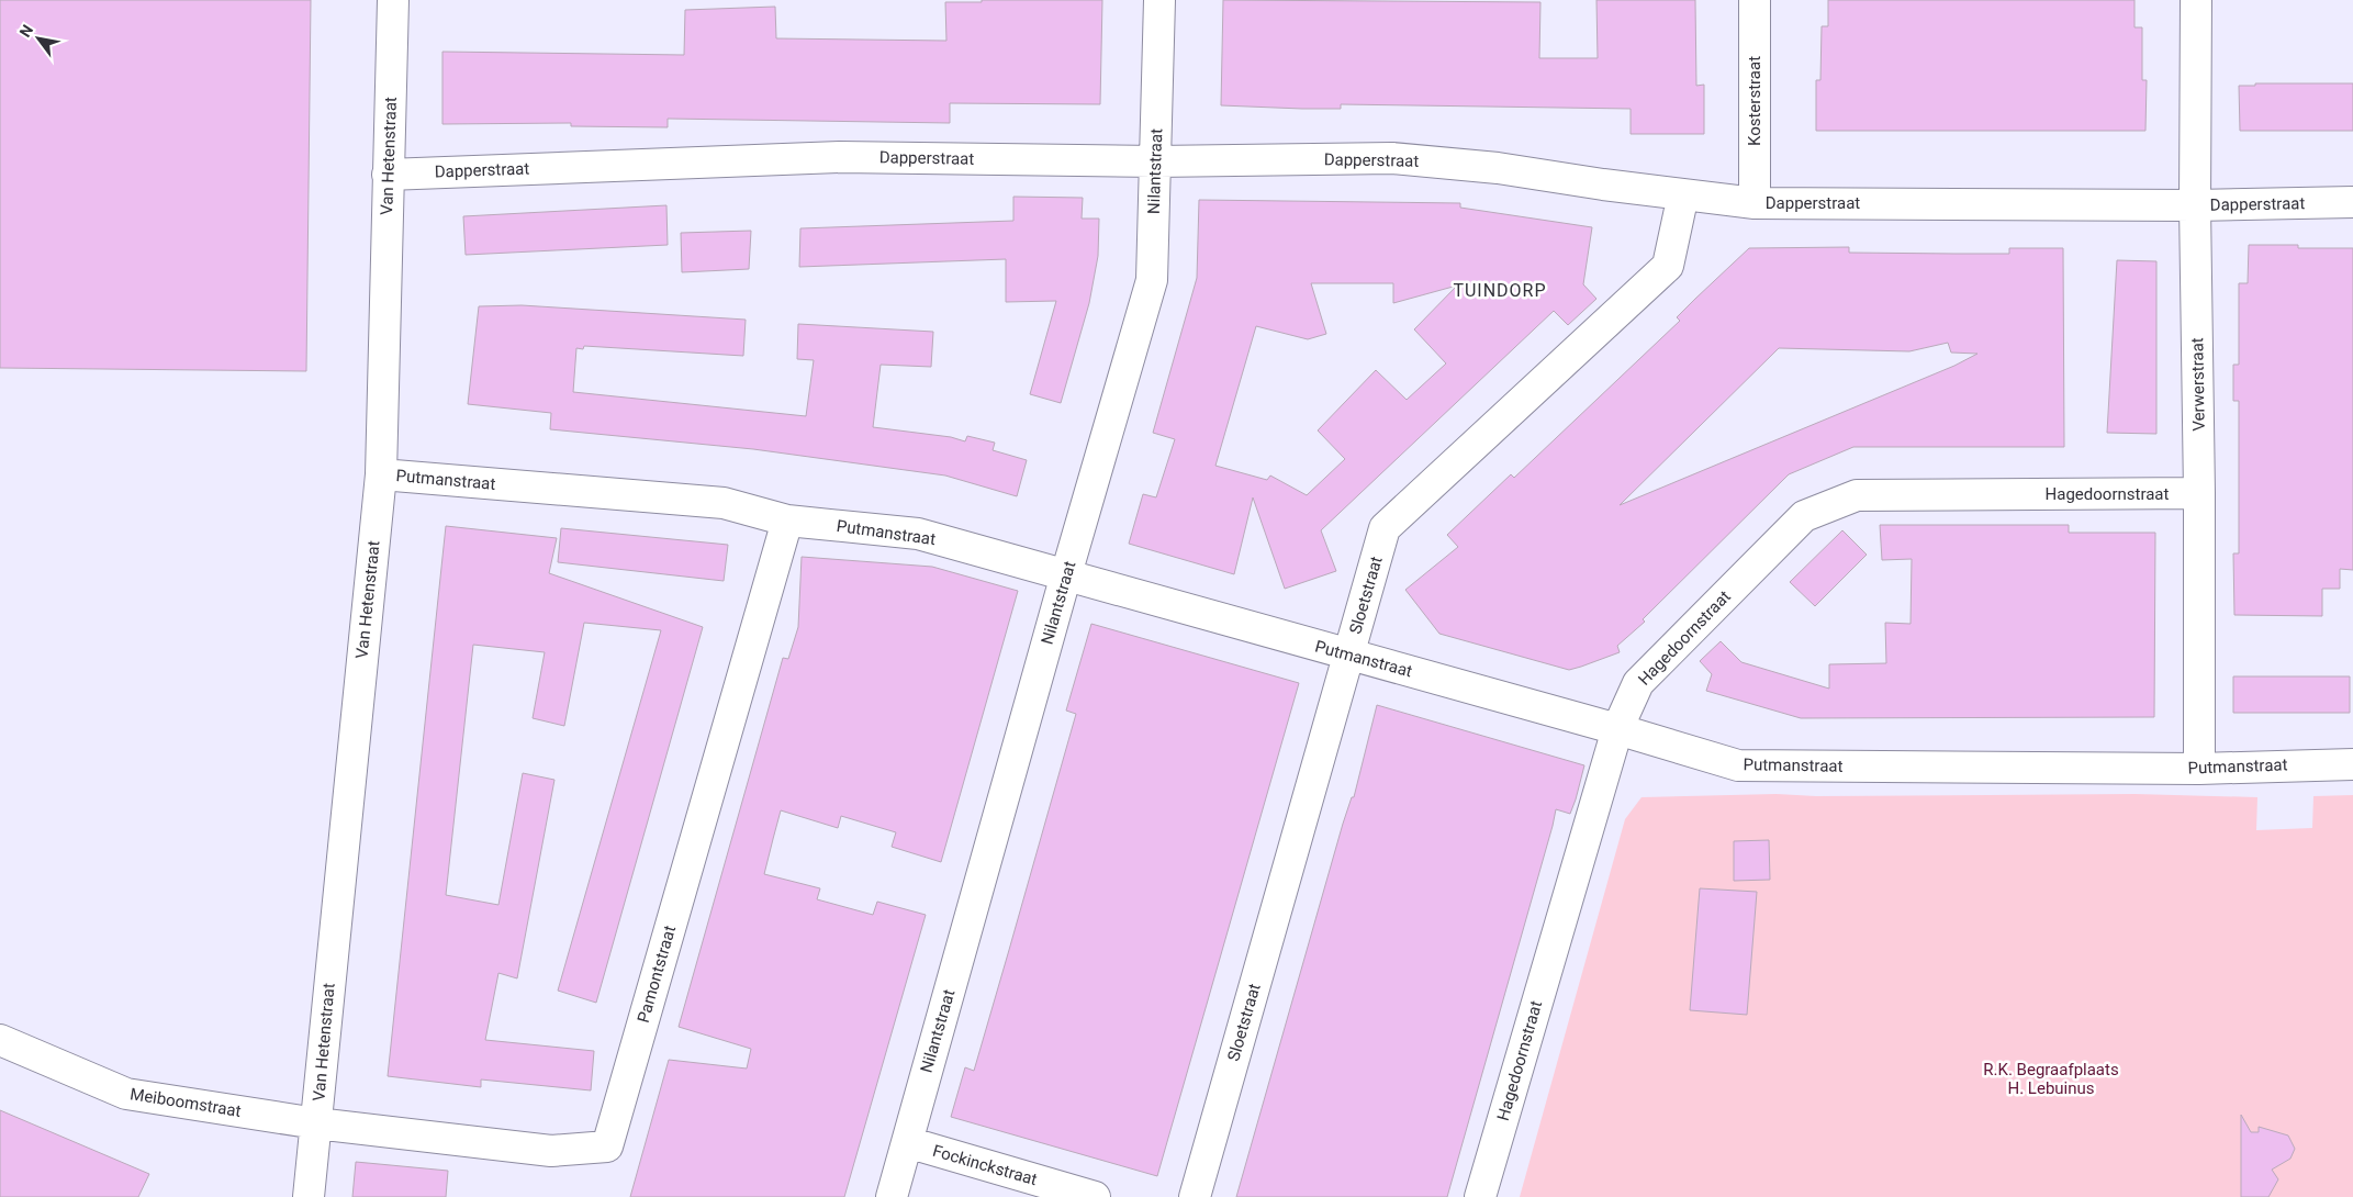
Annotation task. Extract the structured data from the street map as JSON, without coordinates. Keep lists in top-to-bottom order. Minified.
{"streets":{"street":["Kosterstraat","Van Hetenstraat","Dapperstraat","Nilantstraat","Verwerstraat","Putmanstraat","Hagedoornstraat","Sloetstraat","Pamontstraat","Meiboomstraat","Fockinckstraat"]},"crossings":[["Kosterstraat","Dapperstraat"],["Van Hetenstraat","Dapperstraat"],["Van Hetenstraat","Putmanstraat"],["Van Hetenstraat","Pamontstraat"],["Van Hetenstraat","Meiboomstraat"],["Dapperstraat","Nilantstraat"],["Dapperstraat","Verwerstraat"],["Dapperstraat","Sloetstraat"],["Nilantstraat","Putmanstraat"],["Nilantstraat","Fockinckstraat"],["Verwerstraat","Putmanstraat"],["Verwerstraat","Hagedoornstraat"],["Putmanstraat","Hagedoornstraat"],["Putmanstraat","Sloetstraat"],["Putmanstraat","Pamontstraat"],["Pamontstraat","Meiboomstraat"]],"districts":["TUINDORP"],"parks":["R.K. Begraafplaats H. Lebuinus"],"north":"top left"}
